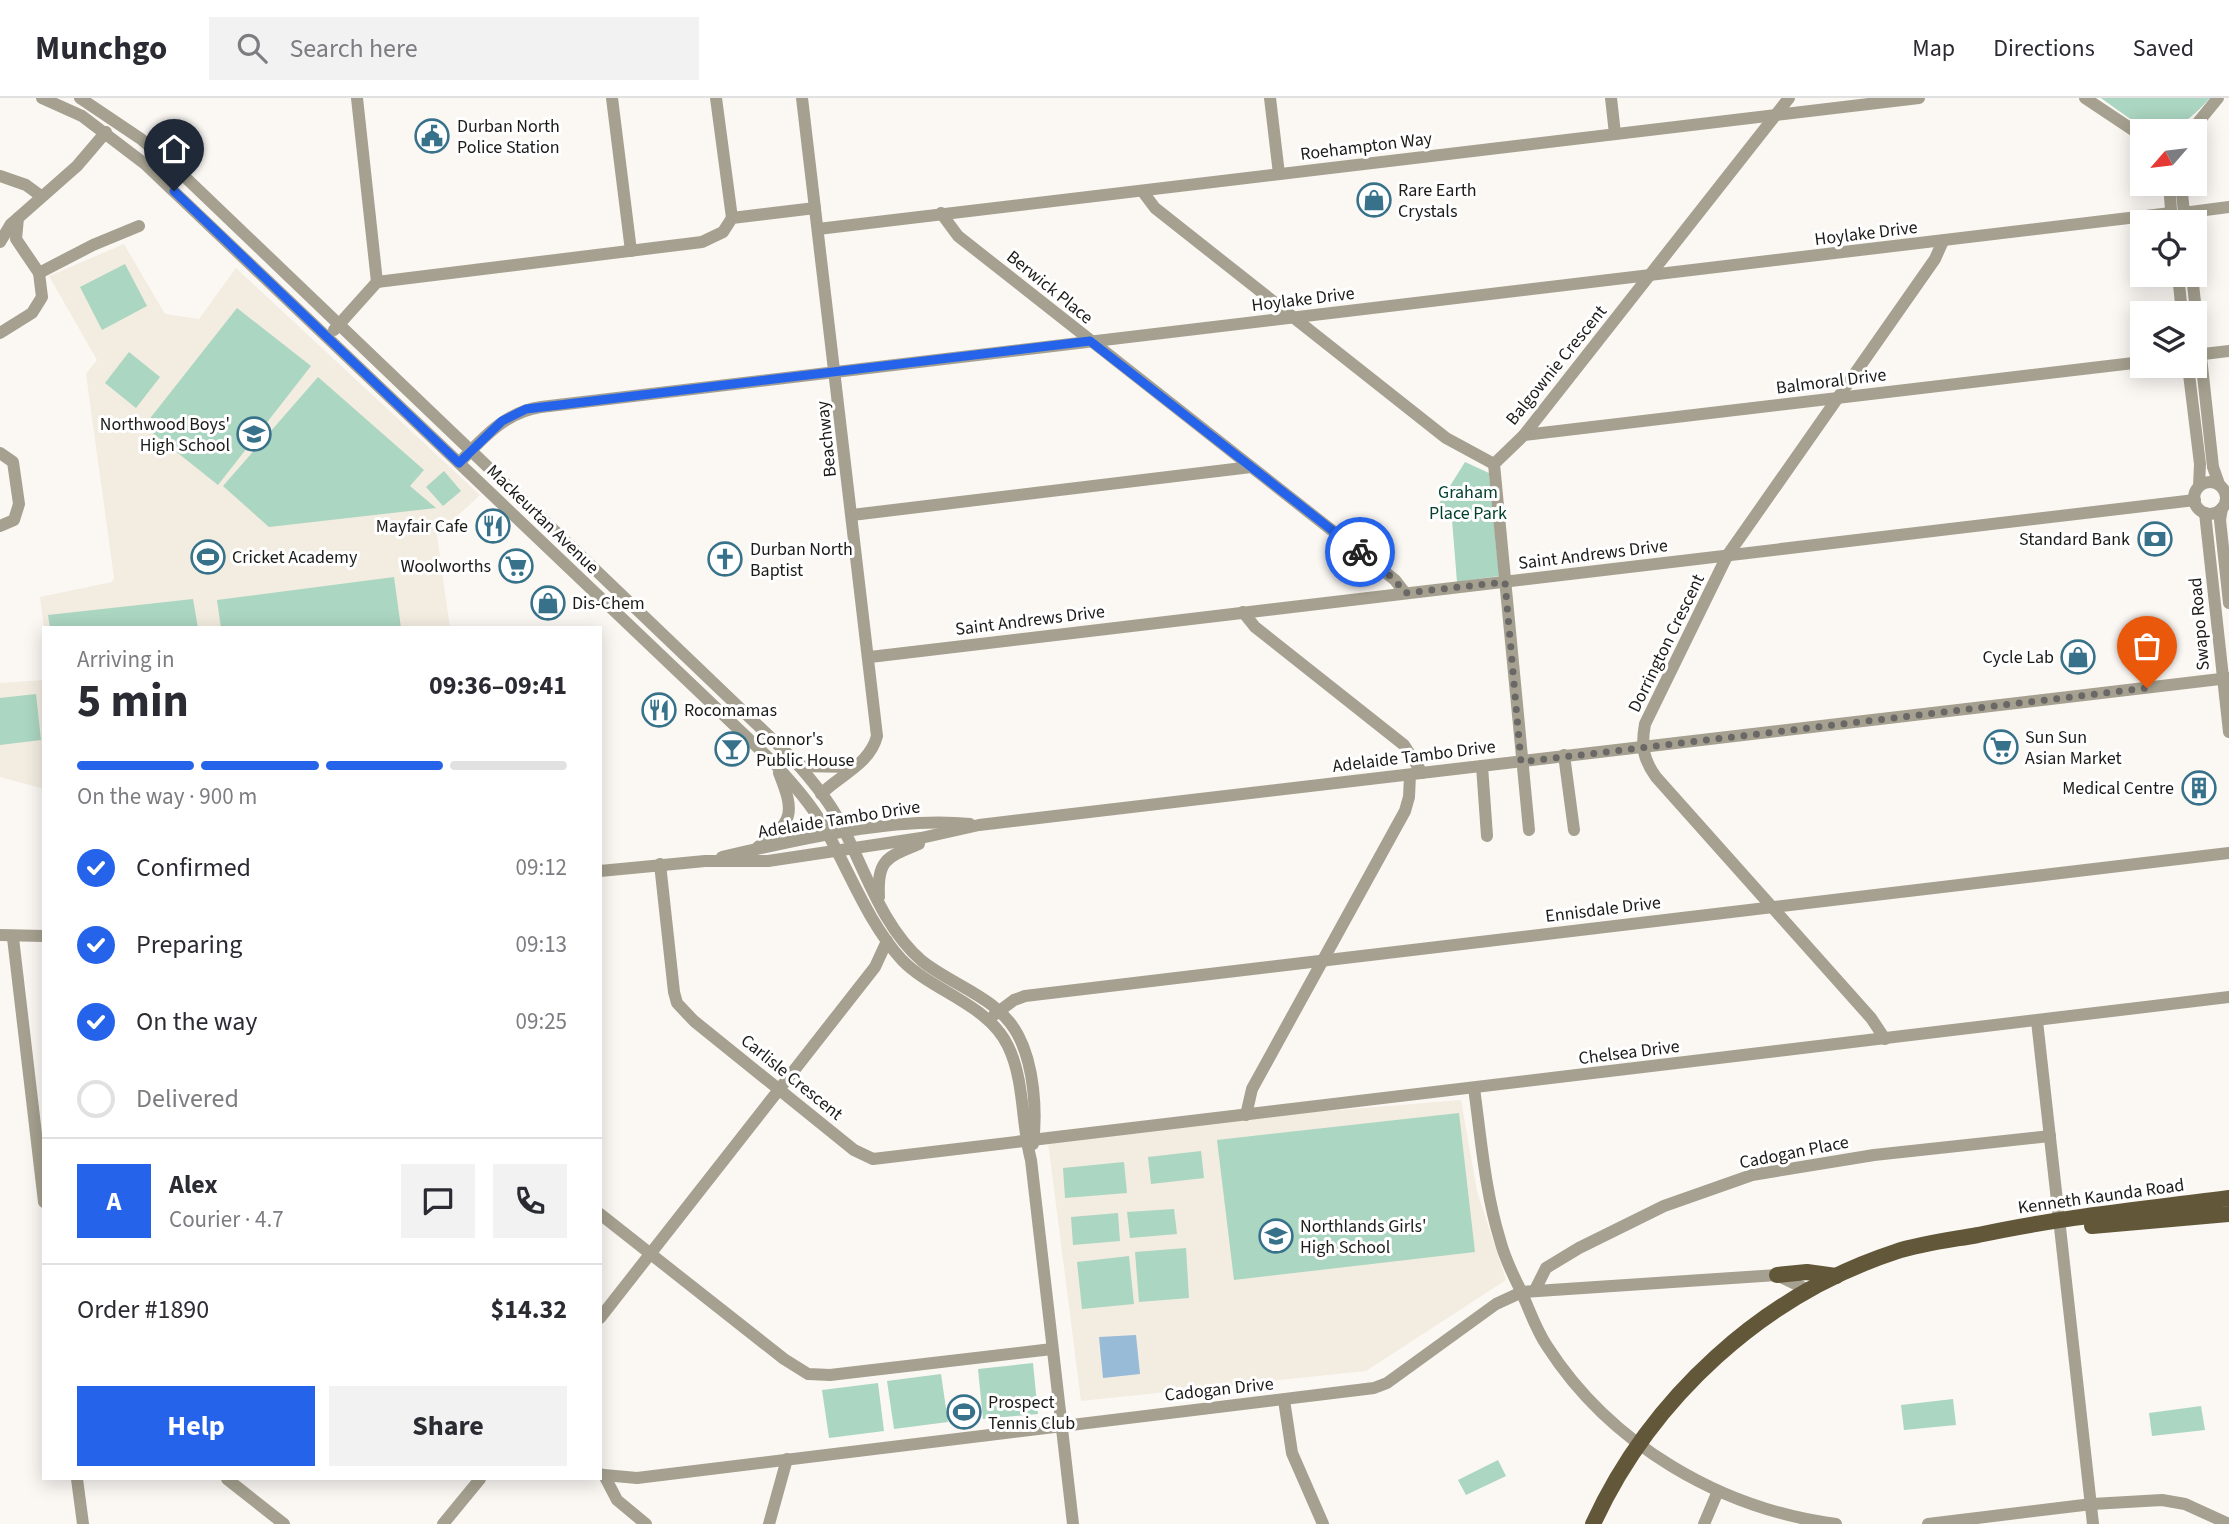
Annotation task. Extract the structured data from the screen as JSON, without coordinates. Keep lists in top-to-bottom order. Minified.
{"streets":{"main road":["Kenneth Kaunda Road"],"street":["Roehampton Way","Hoylake Drive","Berwick Place","Balgownie Crescent","Balmoral Drive","Beachway","Mackeurtan Avenue","Saint Andrews Drive","Swapo Road","Dorrington Crescent","Adelaide Tambo Drive","Ennisdale Drive","Chelsea Drive","Carlisle Crescent","Cadogan Place","Cadogan Drive"]},"crossings":[["Roehampton Way","Berwick Place"],["Roehampton Way","Balgownie Crescent"],["Roehampton Way","Beachway"],["Hoylake Drive","Berwick Place"],["Hoylake Drive","Balgownie Crescent"],["Hoylake Drive","Beachway"],["Hoylake Drive","Mackeurtan Avenue"],["Hoylake Drive","Dorrington Crescent"],["Berwick Place","Saint Andrews Drive"],["Balgownie Crescent","Balmoral Drive"],["Balmoral Drive","Dorrington Crescent"],["Beachway","Mackeurtan Avenue"],["Beachway","Saint Andrews Drive"],["Mackeurtan Avenue","Adelaide Tambo Drive"],["Saint Andrews Drive","Swapo Road"],["Saint Andrews Drive","Dorrington Crescent"],["Swapo Road","Adelaide Tambo Drive"],["Dorrington Crescent","Adelaide Tambo Drive"],["Adelaide Tambo Drive","Carlisle Crescent"],["Chelsea Drive","Carlisle Crescent"],["Cadogan Place","Cadogan Drive"],["Kenneth Kaunda Road","Cadogan Drive"]],"parks":["Graham Place Park"],"places":{"public building":["Durban North Police Station"],"shop":["Rare Earth Crystals","Dis-Chem","Cycle Lab"],"school or university":["Northwood Boys' High School","Northlands Girls' High School"],"restaurant":["Mayfair Cafe","Rocomamas"],"bank":["Standard Bank"],"sports":["Cricket Academy","Prospect Tennis Club"],"church":["Durban North Baptist"],"supermarket":["Woolworths","Sun Sun Asian Market"],"bar":["Connor's Public House"],"building":["Medical Centre"]},"north":"bottom left","page":{"header":"Munchgo","search":"Search here","nav":["Map","Directions","Saved"],"heading":["5 min","Arriving in","09:36–09:41"],"panel":["Alex","Courier · 4.7","Order #1890","$14.32"],"bar":"On the way · 900 m","list":[["Confirmed","09:12"],["Preparing","09:13"],["On the way","09:25"],"Delivered"],"round":"A","buttons":["Help","Share"]}}
